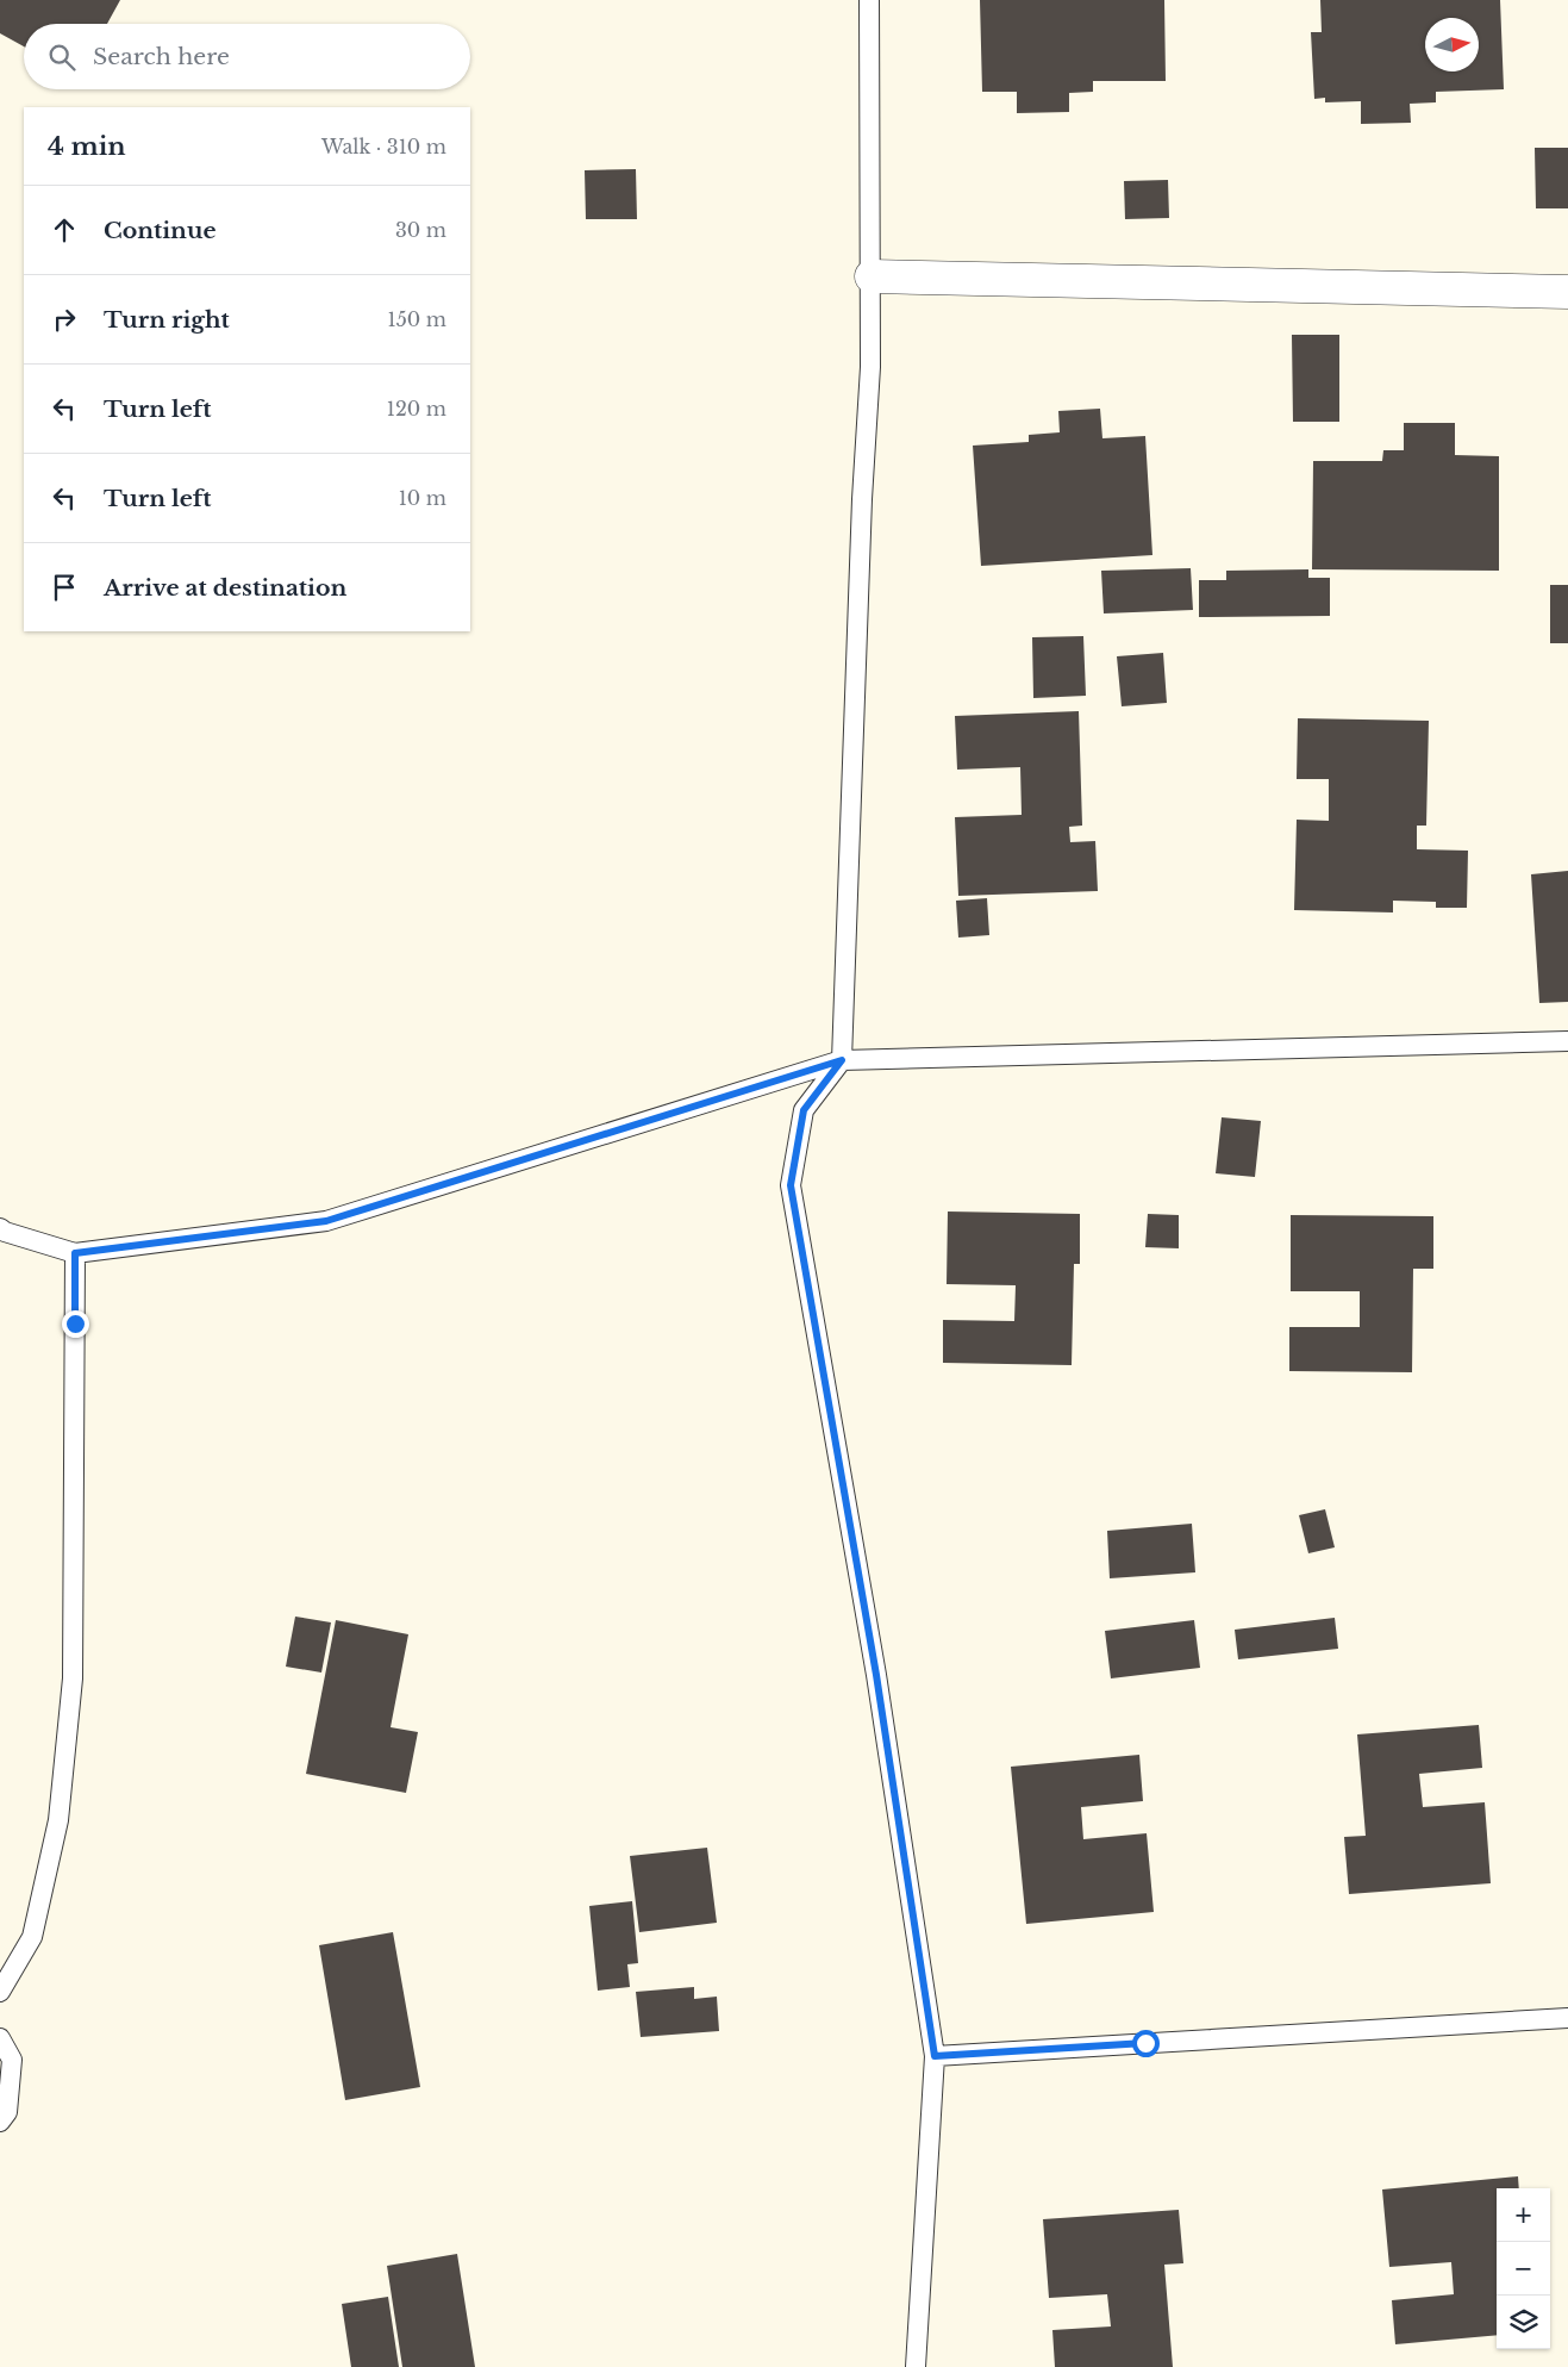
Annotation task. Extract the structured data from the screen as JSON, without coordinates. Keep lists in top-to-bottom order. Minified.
{"north":"right","page":{"search":"Search here","heading":["4 min","Walk · 310 m"],"list":[["Continue","30 m"],["Turn right","150 m"],["Turn left","120 m"],["Turn left","10 m"],"Arrive at destination"],"map_buttons":["+","−"]}}
